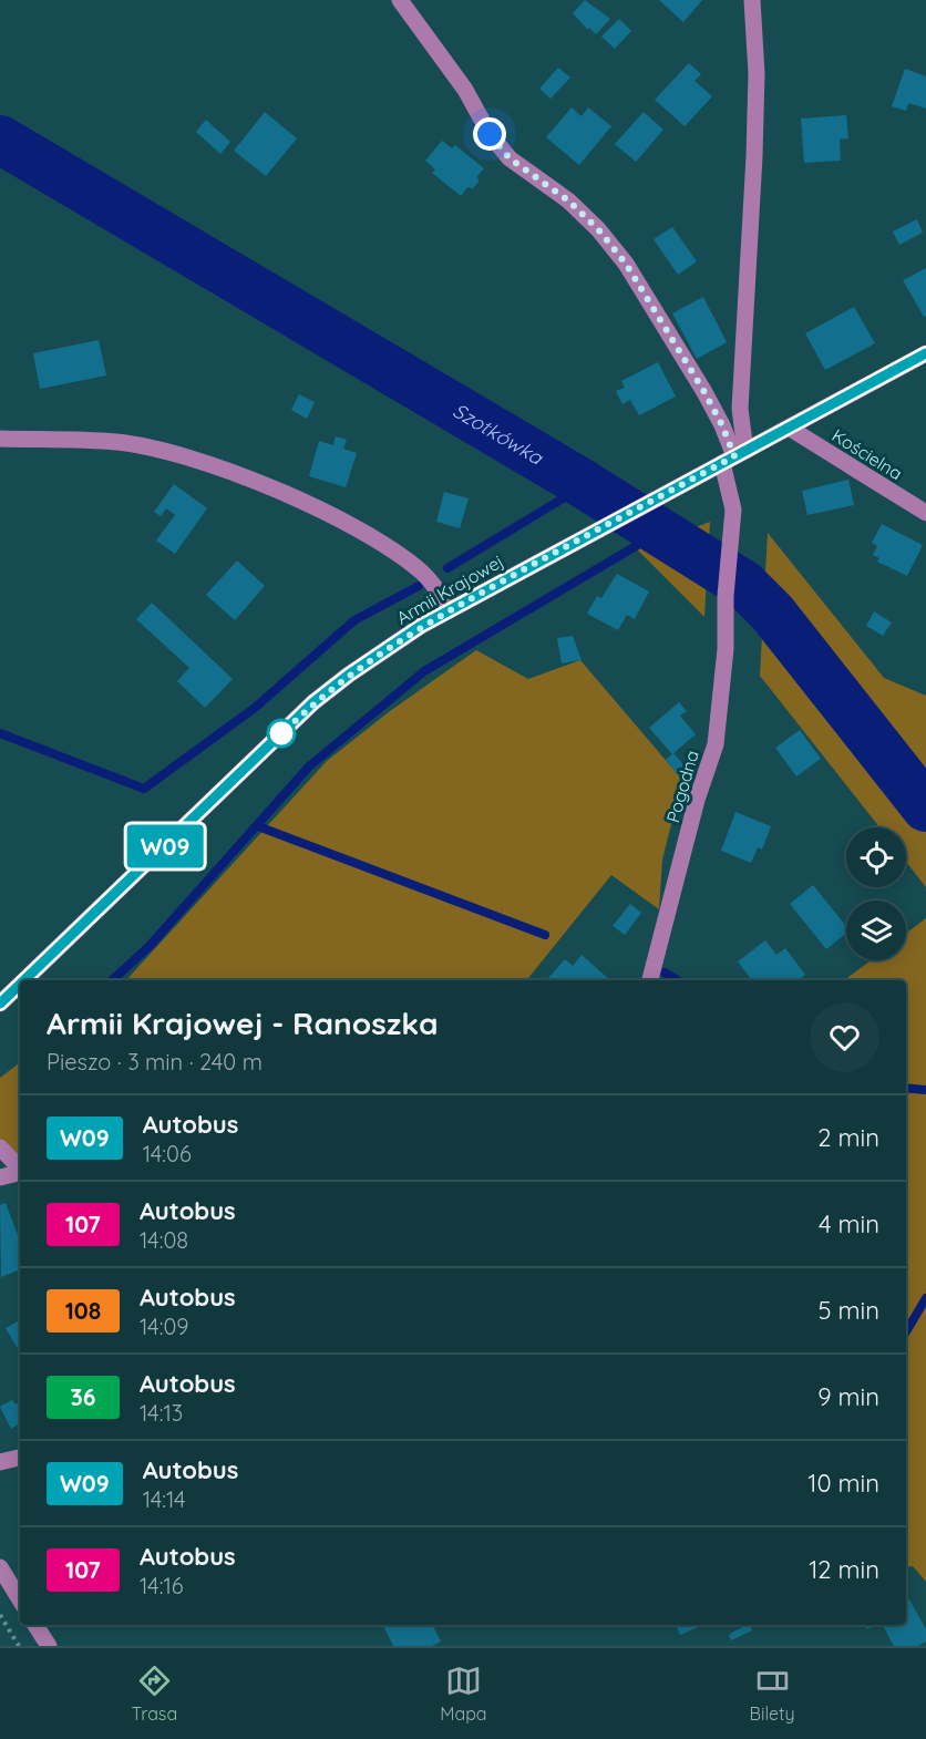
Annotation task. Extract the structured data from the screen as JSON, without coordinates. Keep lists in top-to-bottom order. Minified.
{"streets":{"street":["Kościelna","Armii Krajowej","Pogodna"]},"crossings":[["Kościelna","Armii Krajowej"],["Armii Krajowej","Pogodna"]],"water":["Szotkówka"],"lines":["bus line W09"],"page":{"on_map":"W09","heading":["Armii Krajowej - Ranoszka","Pieszo · 3 min · 240 m"],"list":[{"mark":"W09","name":"Autobus","note":"14:06","value":"2 min"},{"mark":"107","name":"Autobus","note":"14:08","value":"4 min"},{"mark":"108","name":"Autobus","note":"14:09","value":"5 min"},{"mark":"36","name":"Autobus","note":"14:13","value":"9 min"},{"mark":"W09","name":"Autobus","note":"14:14","value":"10 min"},{"mark":"107","name":"Autobus","note":"14:16","value":"12 min"}],"tabs":["Trasa","Mapa","Bilety"]}}
